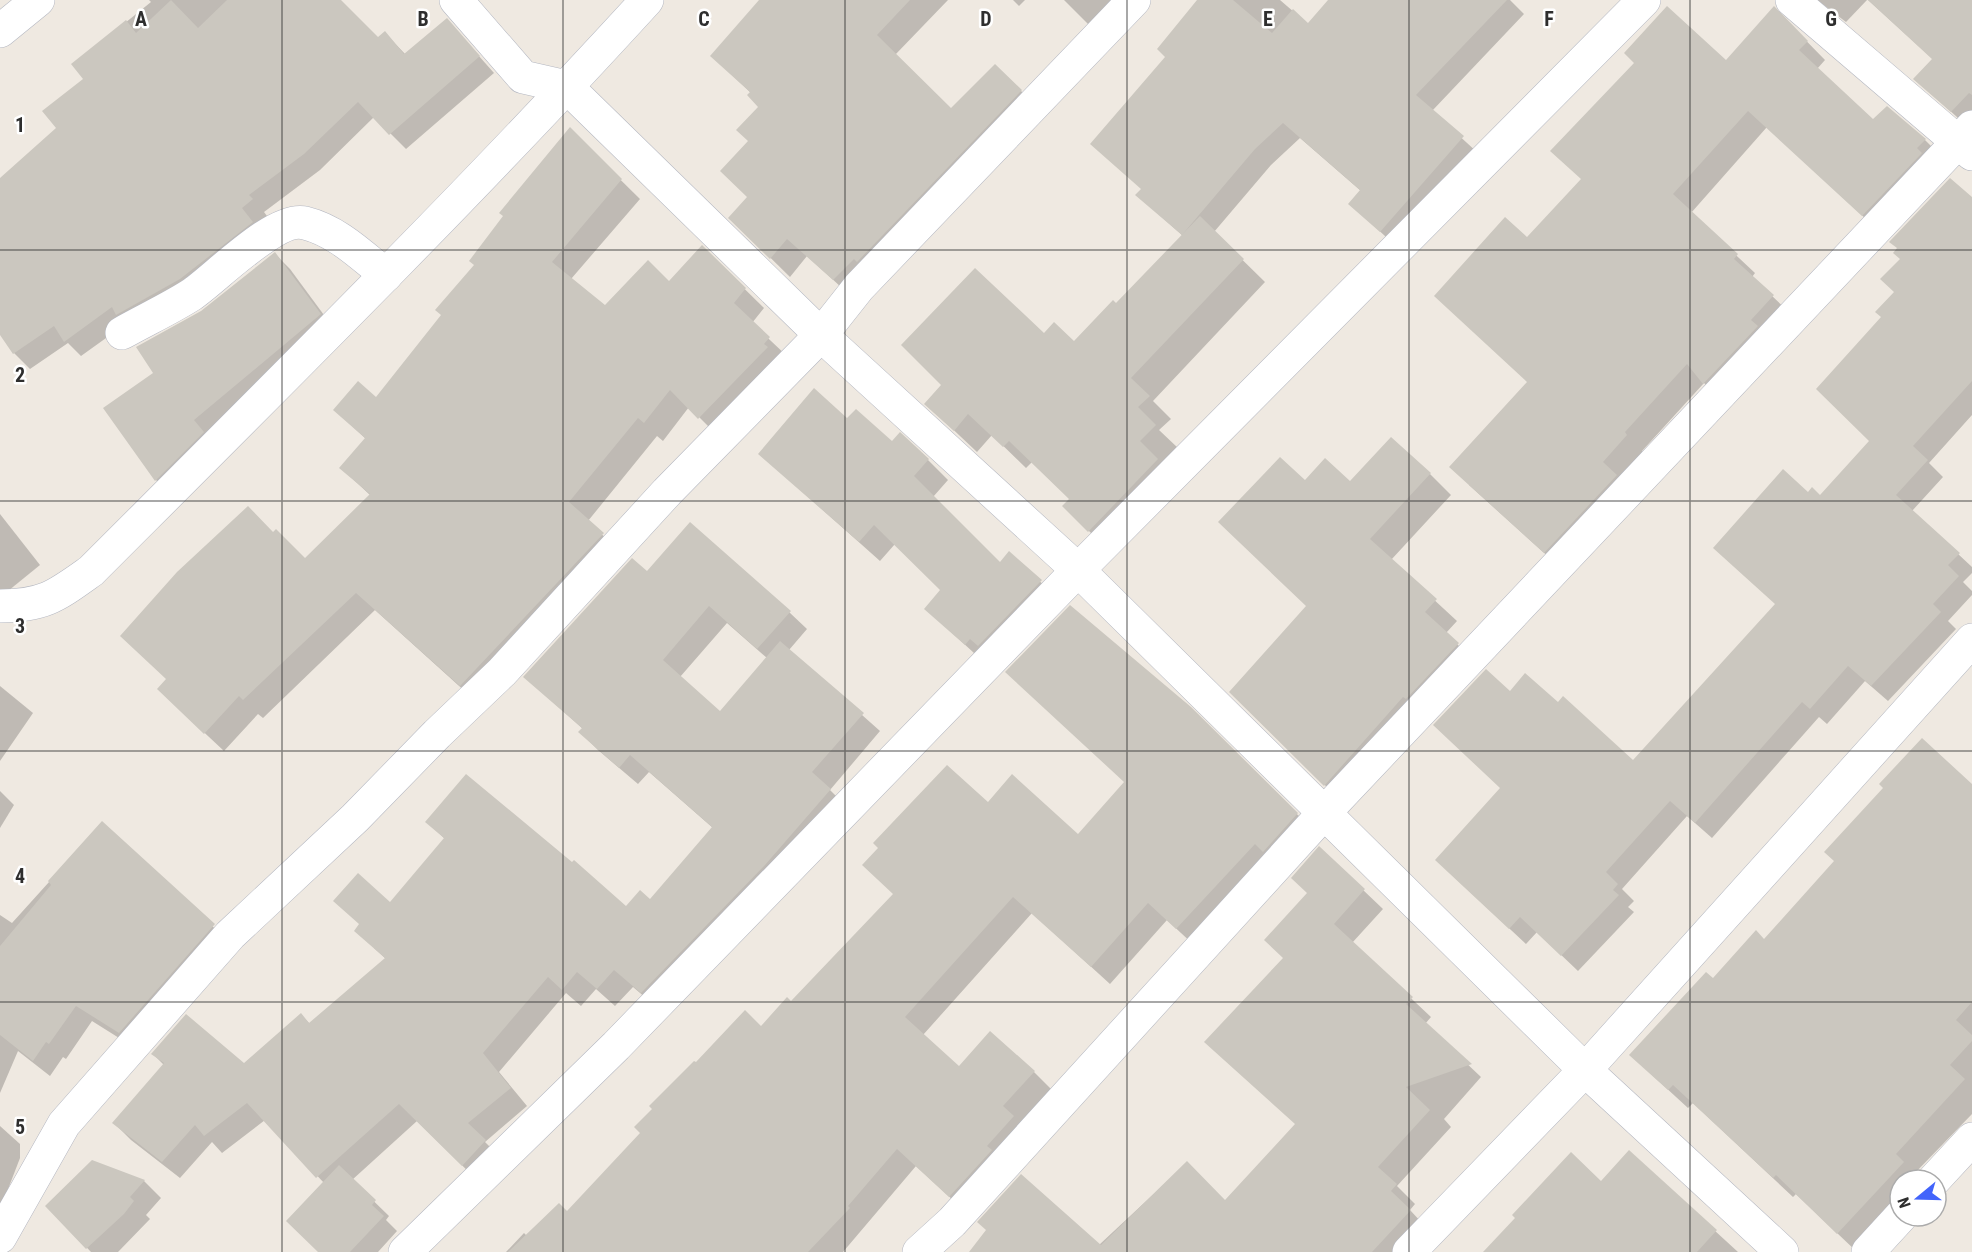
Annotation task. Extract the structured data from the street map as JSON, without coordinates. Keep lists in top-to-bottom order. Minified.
{"north":"left","grid":{"columns":["A","B","C","D","E","F","G"],"rows":["1","2","3","4","5"]}}
